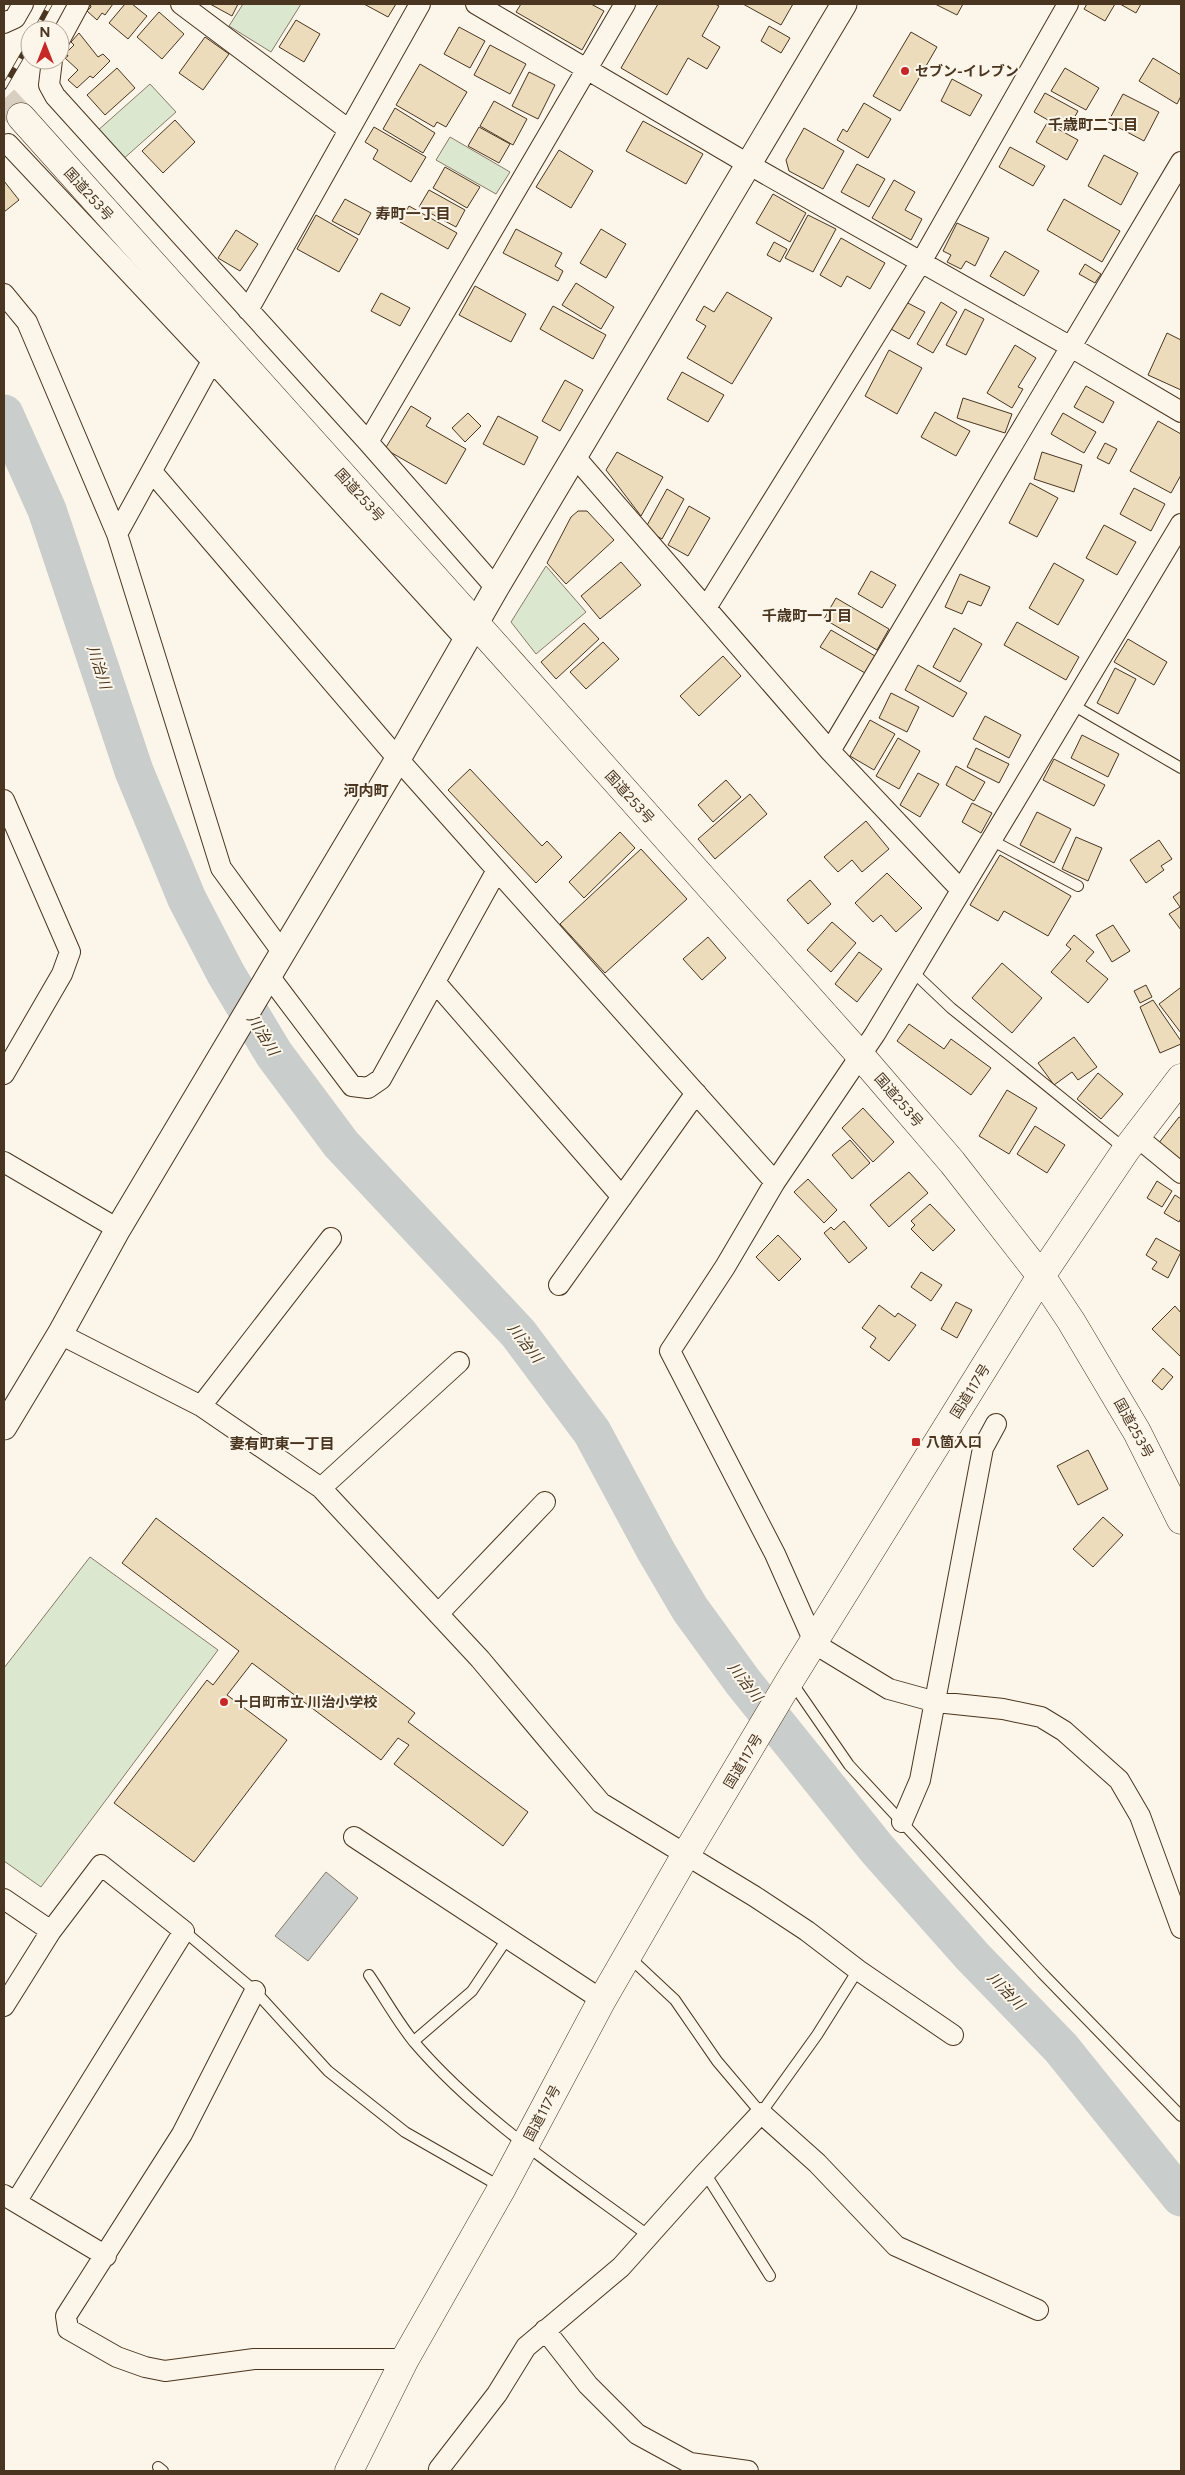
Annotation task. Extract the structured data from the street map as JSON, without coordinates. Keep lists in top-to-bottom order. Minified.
{"streets":{"highway":["国道253号","国道117号"]},"crossings":[["国道253号","国道117号"]],"districts":["千歳町二丁目","寿町一丁目","千歳町一丁目","河内町","妻有町東一丁目"],"water":["川治川"],"places":{"other":["セブン-イレブン","十日町市立 川治小学校"],"transit":["八箇入口"]},"north":"top"}
